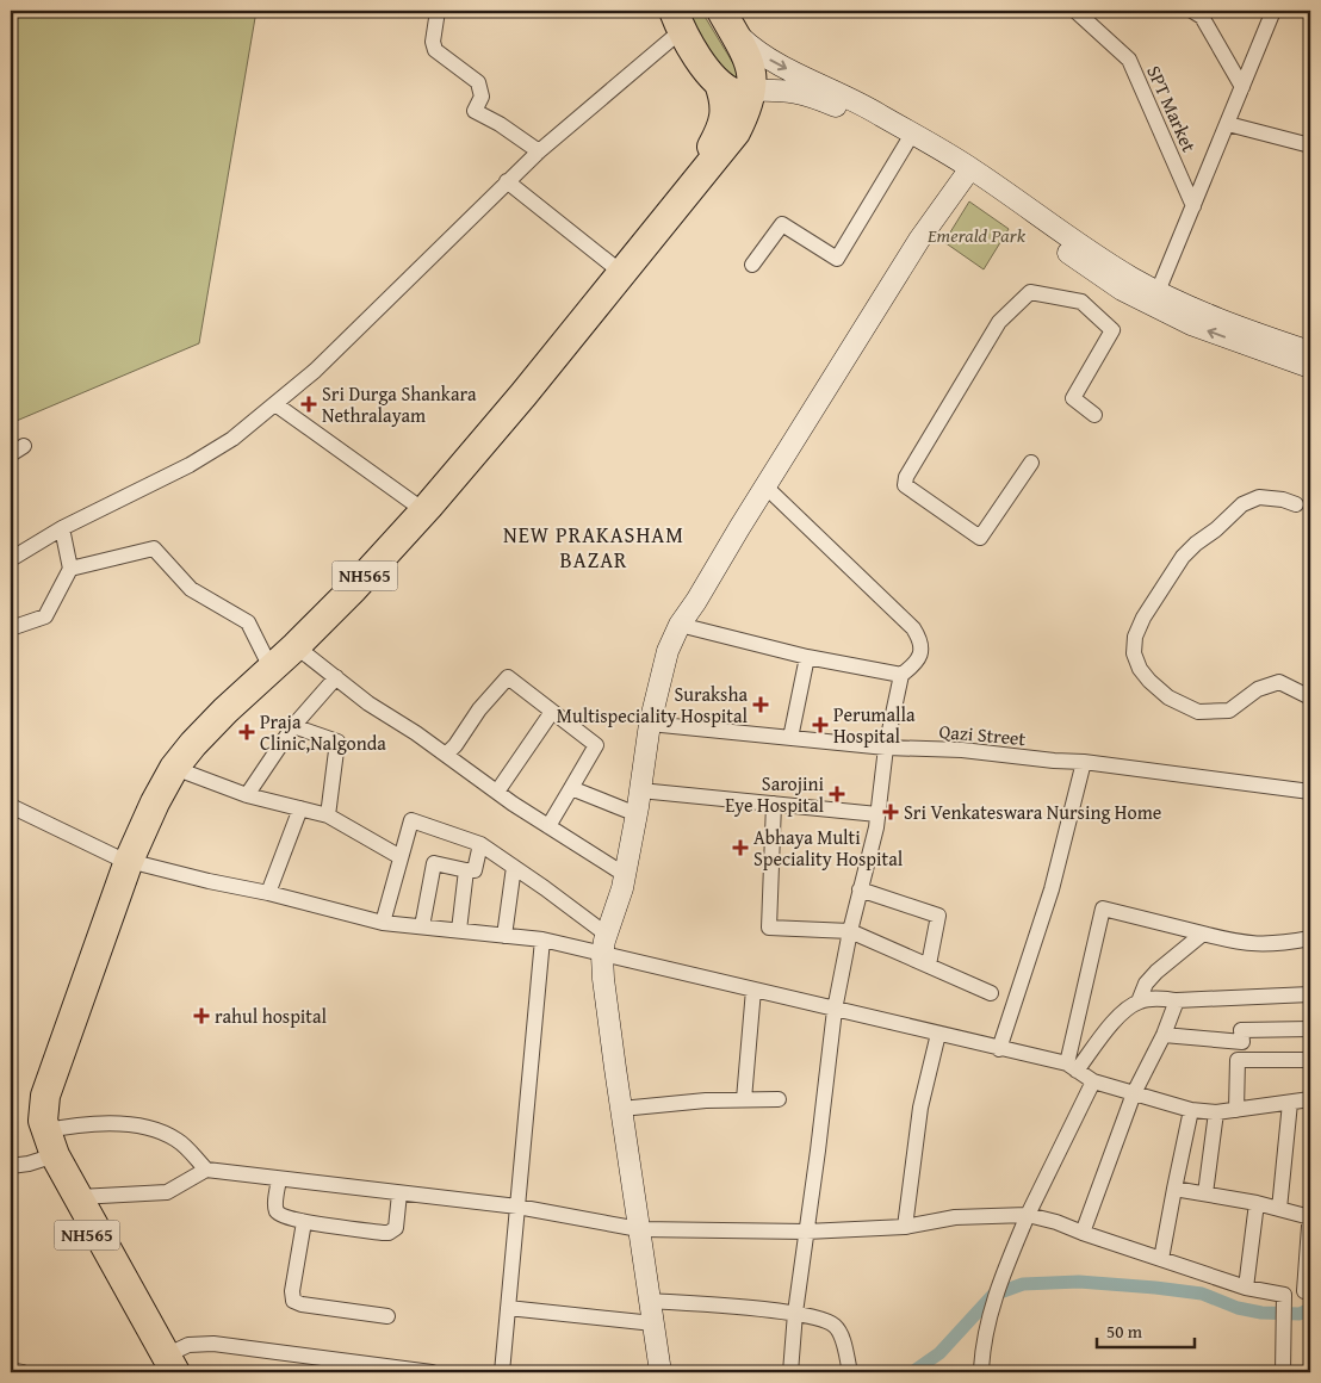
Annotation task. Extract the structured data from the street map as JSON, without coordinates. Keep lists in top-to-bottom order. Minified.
{"streets":{"highway":["NH565"],"street":["SPT Market","Qazi Street"]},"districts":["NEW PRAKASHAM BAZAR"],"parks":["Emerald Park"],"places":{"health":["Sri Durga Shankara Nethralayam","Suraksha Multispeciality Hospital","Perumalla Hospital","Praja Clinic,Nalgonda","Sarojini Eye Hospital","Sri Venkateswara Nursing Home","Abhaya Multi Speciality Hospital","rahul hospital"]},"scale_bar":"50 m"}
